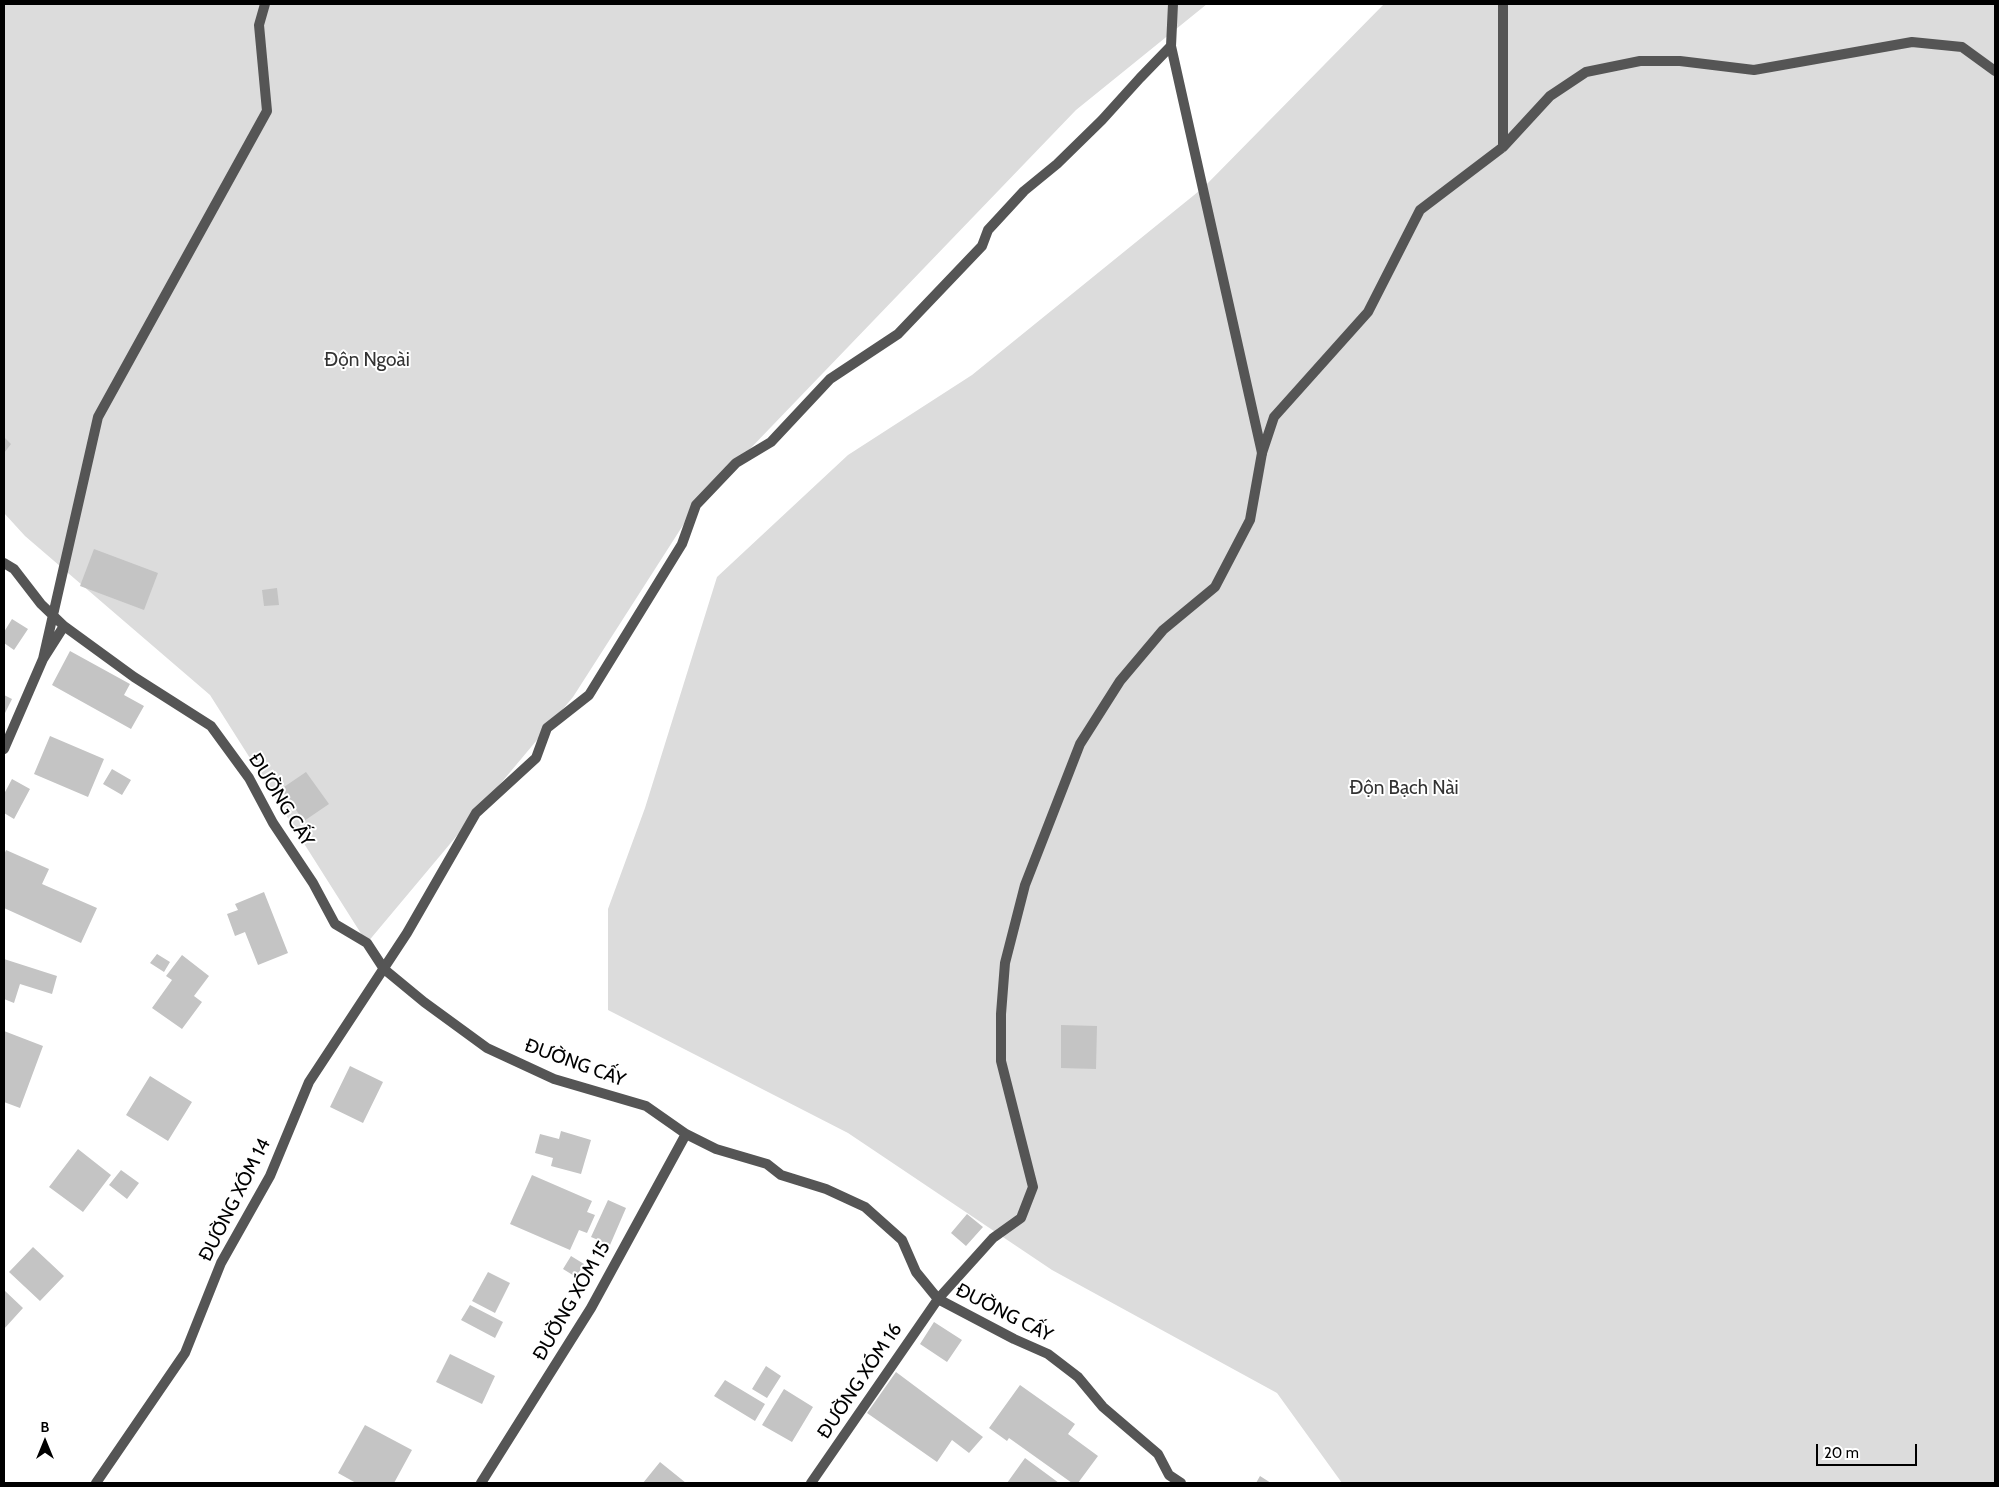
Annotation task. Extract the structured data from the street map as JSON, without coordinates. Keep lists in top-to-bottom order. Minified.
{"streets":{"street":["ĐƯỜNG CẤY","ĐƯỜNG XÓM 14","ĐƯỜNG XÓM 15","ĐƯỜNG XÓM 16"]},"crossings":[["ĐƯỜNG CẤY","ĐƯỜNG XÓM 14"],["ĐƯỜNG CẤY","ĐƯỜNG XÓM 15"],["ĐƯỜNG CẤY","ĐƯỜNG XÓM 16"]],"parks":["Độn Ngoài","Độn Bạch Nài"],"scale_bar":"20 m","north":"top"}
